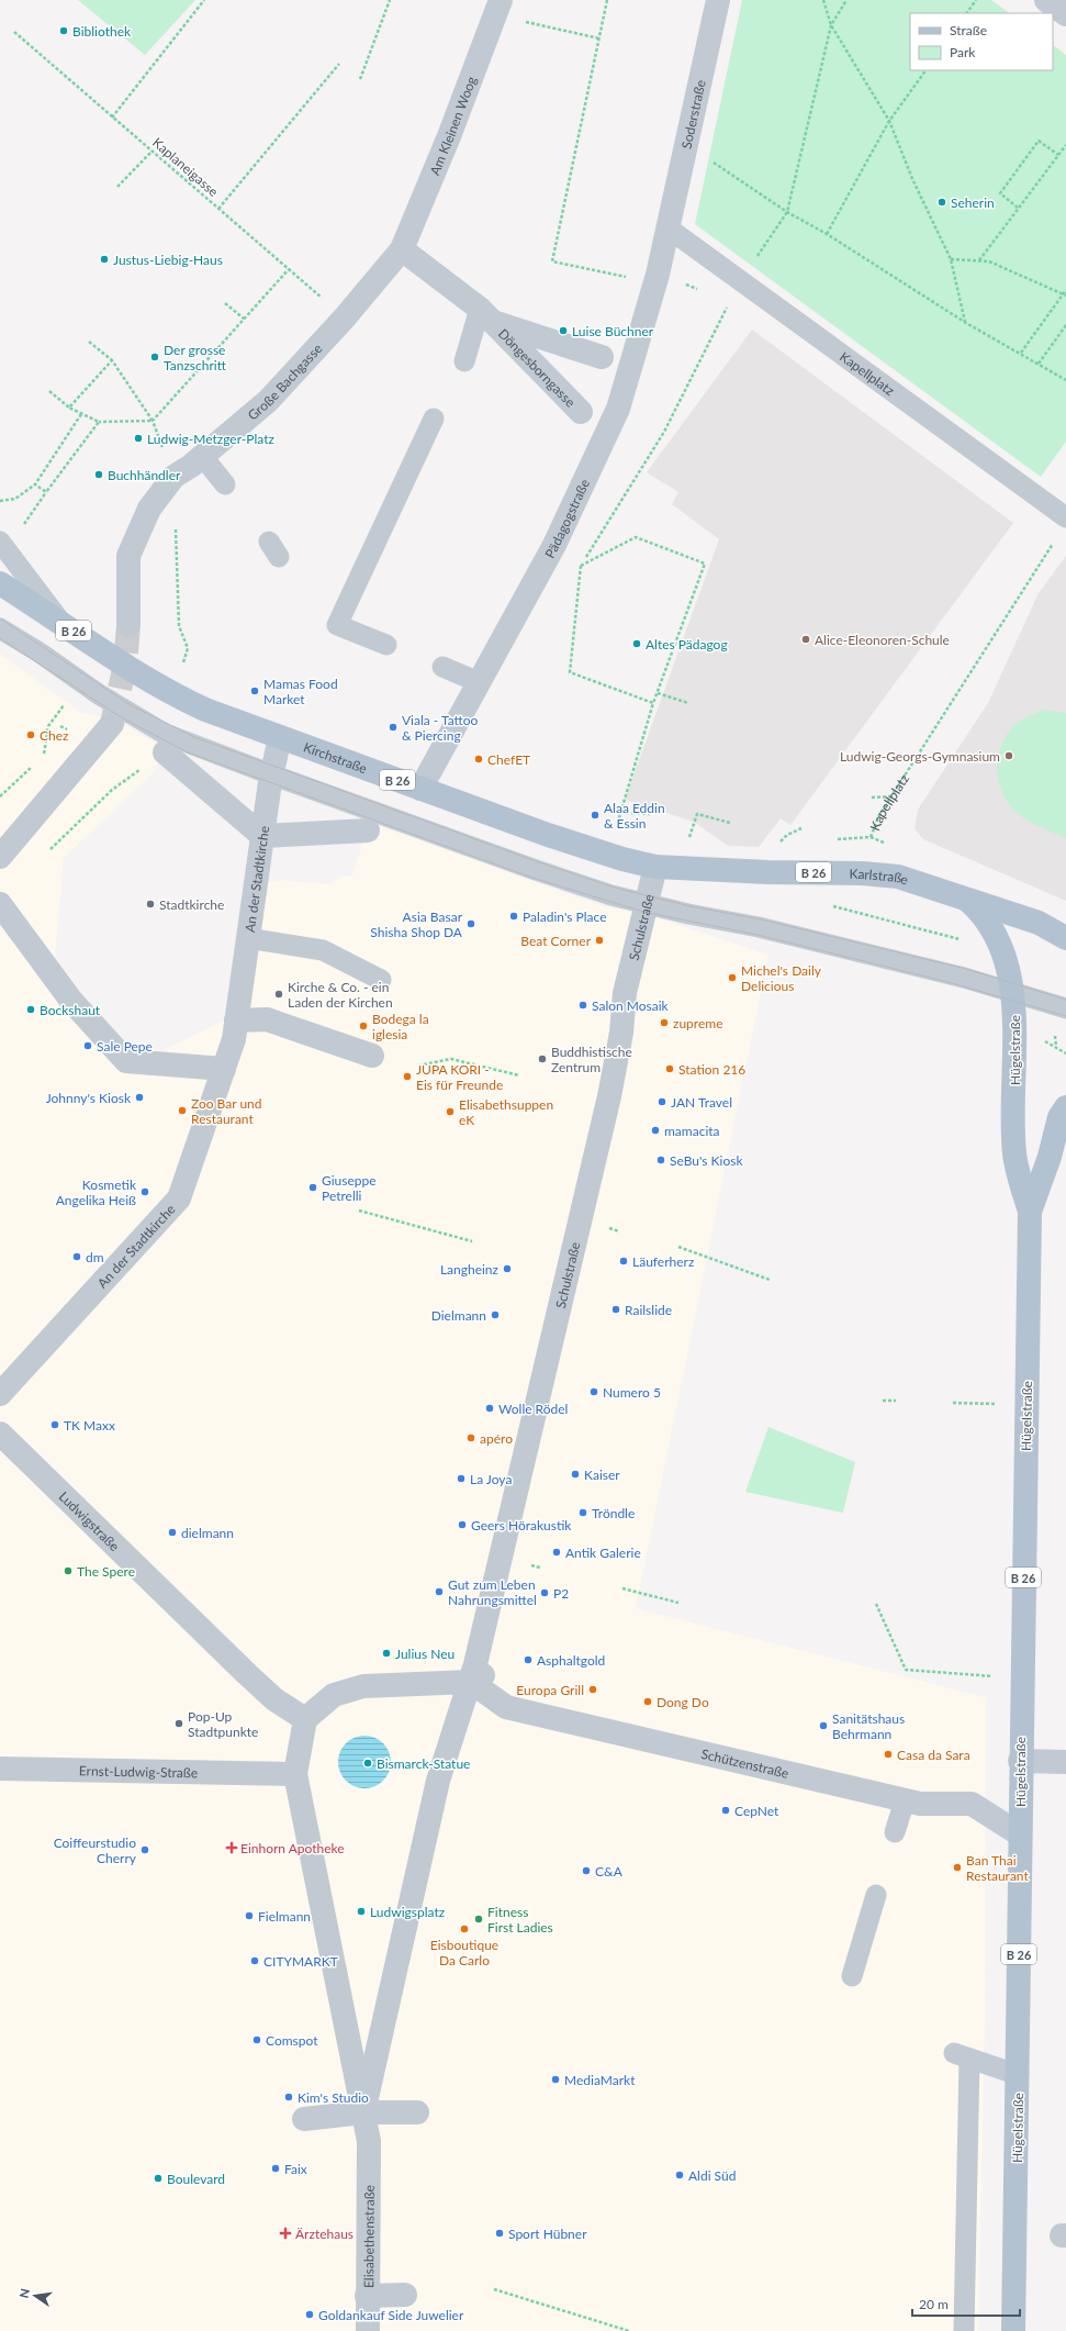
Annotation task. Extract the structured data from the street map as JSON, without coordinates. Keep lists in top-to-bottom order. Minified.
{"streets":{"main road":["B 26","Kirchstraße","Karlstraße","Hügelstraße"],"street":["Soderstraße","Am Kleinen Woog","Döngesborngasse","Große Bachgasse","Pädagogstraße","An der Stadtkirche","Schulstraße","Ludwigstraße","Schützenstraße","Ernst-Ludwig-Straße","Elisabethenstraße"],"lane":["Kapellplatz"],"path":["Kaplaneigasse"]},"crossings":[["Soderstraße","Kapellplatz"],["Soderstraße","Pädagogstraße"],["Am Kleinen Woog","Döngesborngasse"],["Am Kleinen Woog","Große Bachgasse"],["Kaplaneigasse","Große Bachgasse"],["Döngesborngasse","Große Bachgasse"],["Kapellplatz","Pädagogstraße"],["Pädagogstraße","Kirchstraße"],["B 26","Kirchstraße"],["Kirchstraße","Karlstraße"],["Kirchstraße","An der Stadtkirche"],["Kirchstraße","Schulstraße"],["Karlstraße","Schulstraße"],["Karlstraße","Hügelstraße"],["Schulstraße","Schützenstraße"],["Hügelstraße","Schützenstraße"]],"places":{"other":["Bibliothek","Seherin","Justus-Liebig-Haus","Luise Büchner","Der grosse Tanzschritt","Ludwig-Metzger-Platz","Buchhändler","Alice-Eleonoren-Schule","Altes Pädagog","Mamas Food Market","Viala - Tattoo & Piercing","Chez","Ludwig-Georgs-Gymnasium","ChefET","Alaa Eddin & Essin","Stadtkirche","Paladin's Place","Asia Basar Shisha Shop DA","Beat Corner","Michel's Daily Delicious","Kirche & Co. - ein Laden der Kirchen","Salon Mosaik","Bockshaut","zupreme","Bodega la iglesia","Sale Pepe","Buddhistische Zentrum","Station 216","JUPA KORI - Eis für Freunde","Johnny's Kiosk","JAN Travel","Zoo Bar und Restaurant","Elisabethsuppen eK","mamacita","SeBu's Kiosk","Giuseppe Petrelli","Kosmetik Angelika Heiß","dm","Läuferherz","Langheinz","Railslide","Dielmann","Numero 5","Wolle Rödel","TK Maxx","apéro","Kaiser","La Joya","Tröndle","Geers Hörakustik","dielmann","Antik Galerie","The Spere","Gut zum Leben Nahrungsmittel","P2","Julius Neu","Asphaltgold","Europa Grill","Dong Do","Pop-Up Stadtpunkte","Sanitätshaus Behrmann","Casa da Sara","Bismarck-Statue","CepNet","Coiffeurstudio Cherry","Ban Thai Restaurant","C&A","Ludwigsplatz","Fielmann","Fitness First Ladies","Eisboutique Da Carlo","CITYMARKT","Comspot","MediaMarkt","Kim's Studio","Faix","Aldi Süd","Boulevard","Sport Hübner","Goldankauf Side Juwelier"],"health":["Einhorn Apotheke","Ärztehaus"]},"legend":["Straße","Park"],"scale_bar":"20 m","north":"left"}
